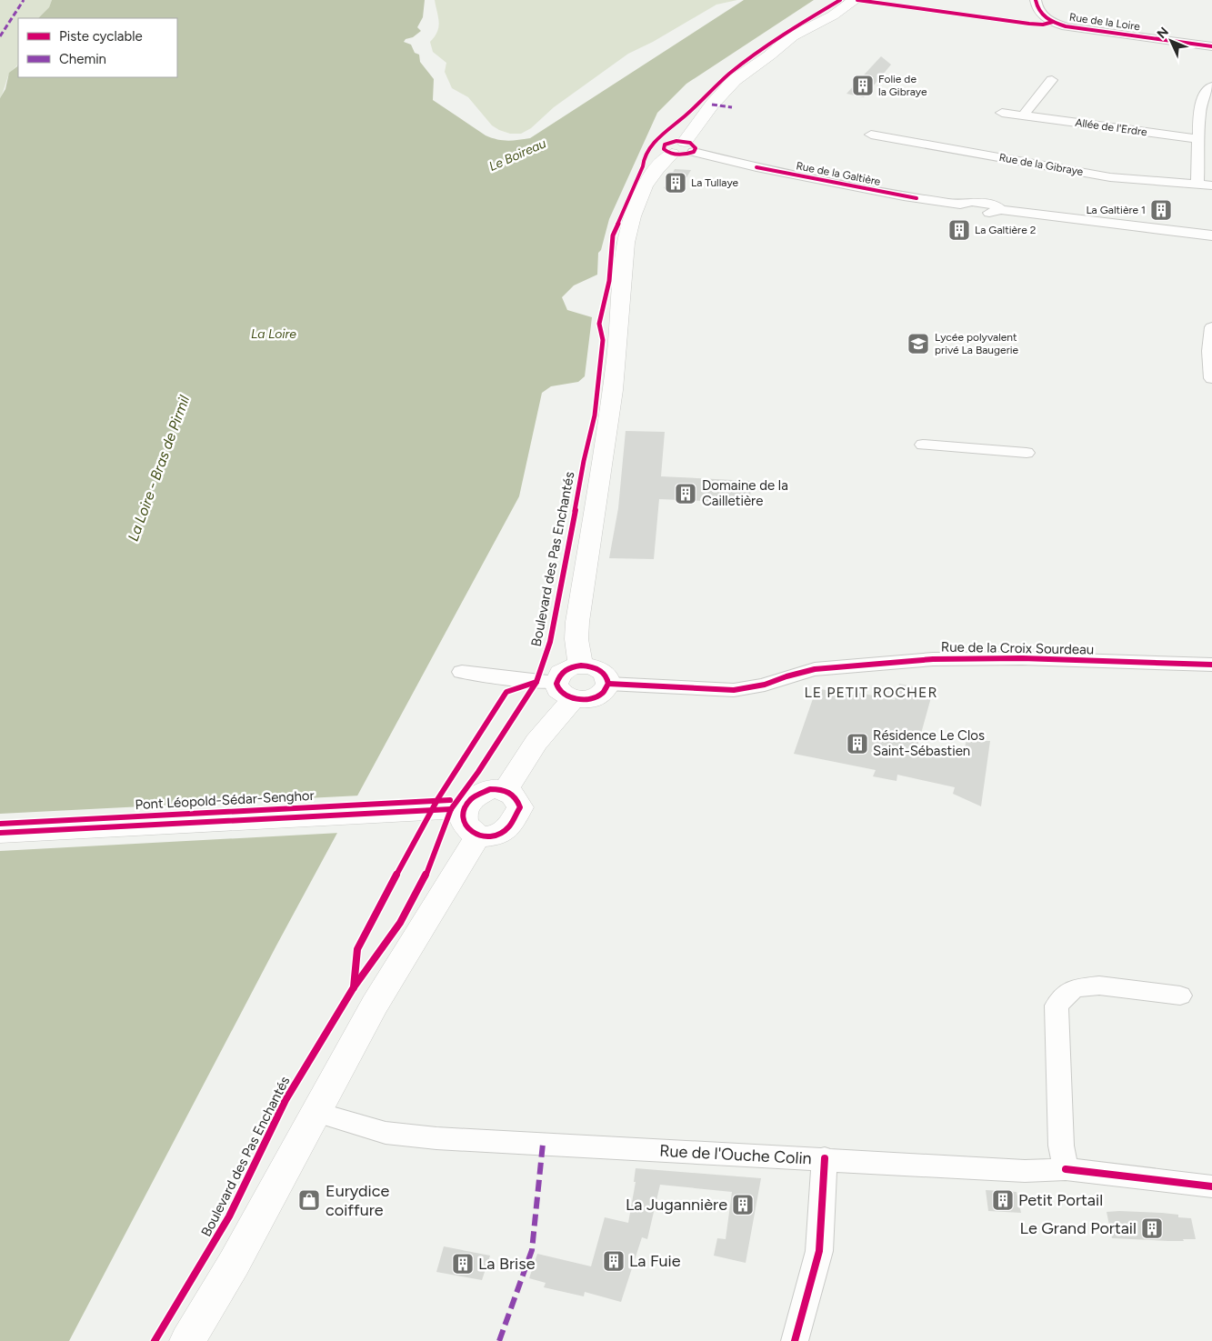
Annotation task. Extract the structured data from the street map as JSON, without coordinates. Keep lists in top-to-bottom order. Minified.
{"streets":{"main road":["Pont Léopold-Sédar-Senghor"],"street":["Rue de la Loire","Allée de l'Erdre","Rue de la Gibraye","Rue de la Galtière","Rue de la Croix Sourdeau","Rue de l'Ouche Colin"],"cycle path":["Boulevard des Pas Enchantés"]},"districts":["LE PETIT ROCHER"],"water":["Le Boireau","La Loire","La Loire - Bras de Pirmil"],"places":{"building":["Folie de la Gibraye","La Tullaye","La Galtière 1","La Galtière 2","Domaine de la Cailletière","Résidence Le Clos Saint-Sébastien","Petit Portail","La Jugannière","Le Grand Portail","La Fuie","La Brise"],"school or university":["Lycée polyvalent privé La Baugerie"],"shop":["Eurydice coiffure"]},"legend":["Piste cyclable","Chemin"],"north":"top left"}
